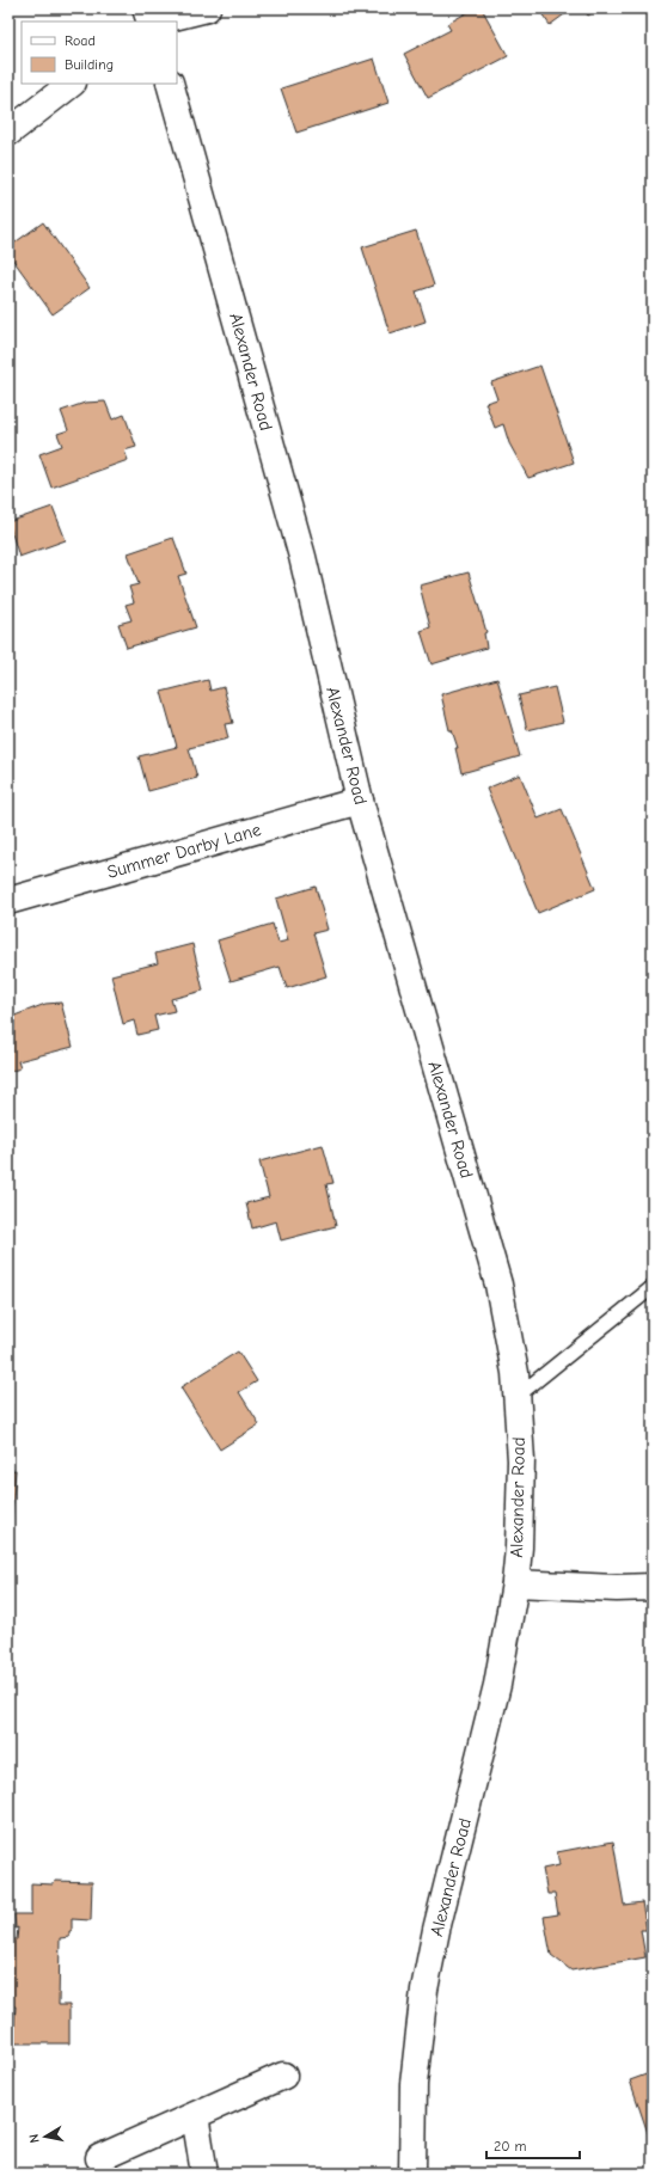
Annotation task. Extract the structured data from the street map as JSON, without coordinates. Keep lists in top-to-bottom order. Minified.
{"streets":{"street":["Alexander Road","Summer Darby Lane"]},"crossings":[["Alexander Road","Summer Darby Lane"]],"legend":["Road","Building"],"scale_bar":"20 m","north":"left"}
